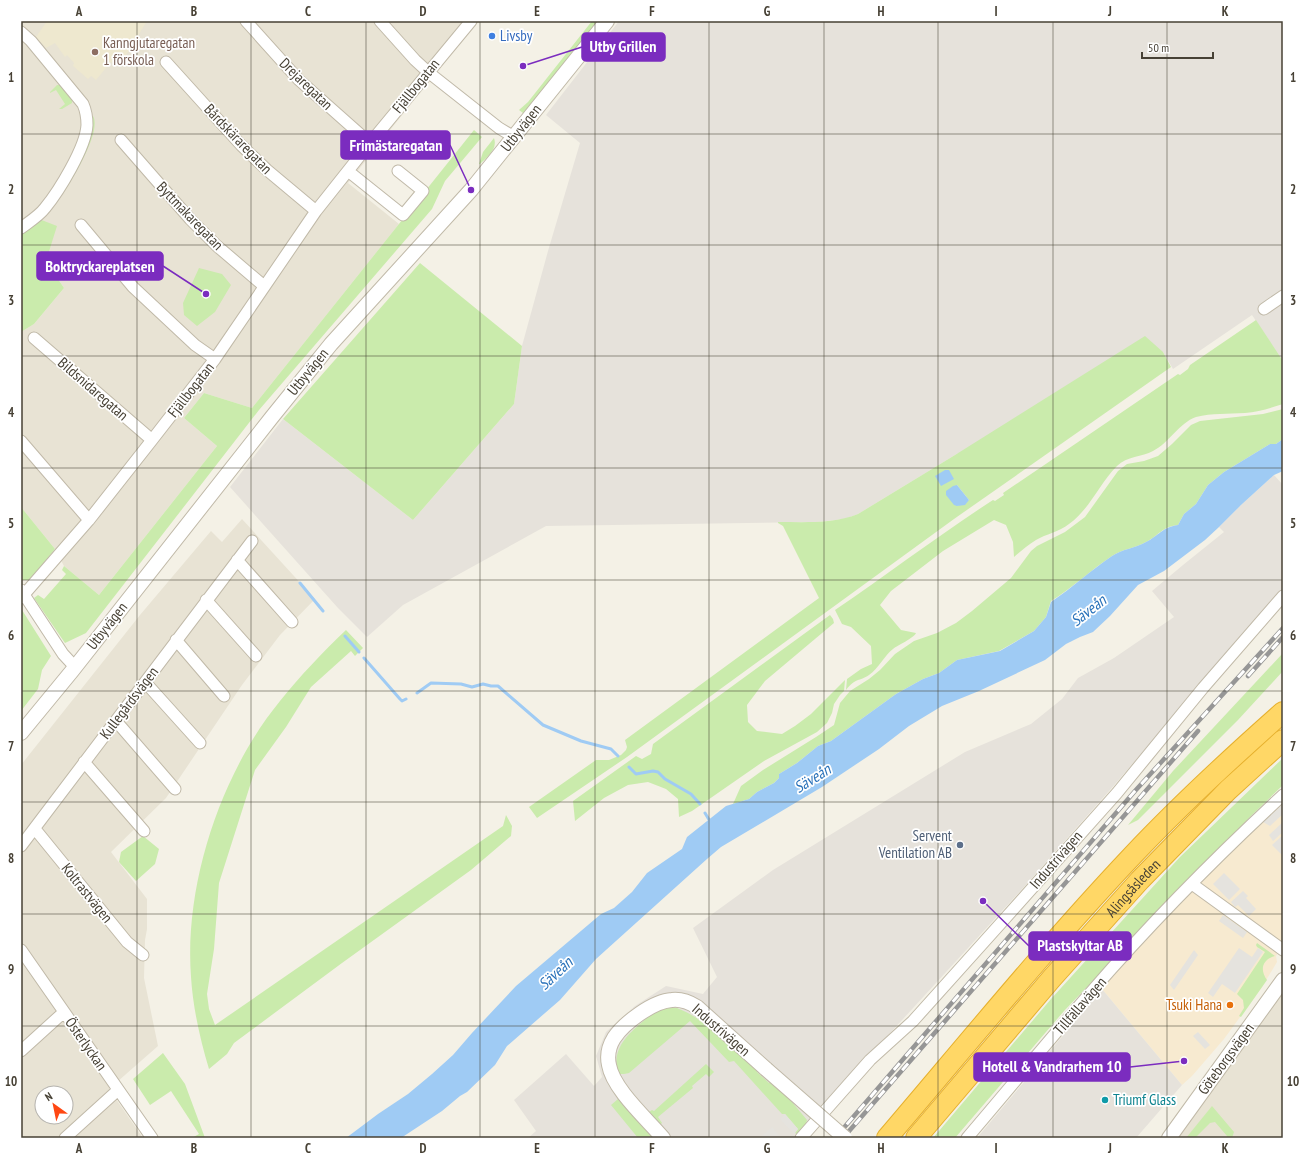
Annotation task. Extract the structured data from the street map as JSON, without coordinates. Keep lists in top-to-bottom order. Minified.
{"streets":{"highway":["Alingsåsleden"],"street":["Drejaregatan","Fjällbogatan","Utbyvägen","Bårdskäraregatan","Byttmakaregatan","Bildsnidaregatan","Kullegårdsvägen","Industrivägen","Koltrastvägen","Tillfällavägen","Österlyckan","Göteborgsvägen"]},"crossings":[["Drejaregatan","Fjällbogatan"],["Fjällbogatan","Bårdskäraregatan"],["Fjällbogatan","Byttmakaregatan"],["Fjällbogatan","Bildsnidaregatan"],["Kullegårdsvägen","Koltrastvägen"]],"water":["Säveån"],"places":["Livsby","Kanngjutaregatan 1 förskola","Utby Grillen","Frimästaregatan","Boktryckareplatsen","Servent Ventilation AB","Plastskyltar AB","Tsuki Hana","Hotell & Vandrarhem 10","Triumf Glass"],"scale_bar":"50 m","north":"top left","grid":{"columns":["A","B","C","D","E","F","G","H","I","J","K"],"rows":["1","2","3","4","5","6","7","8","9","10"]}}
